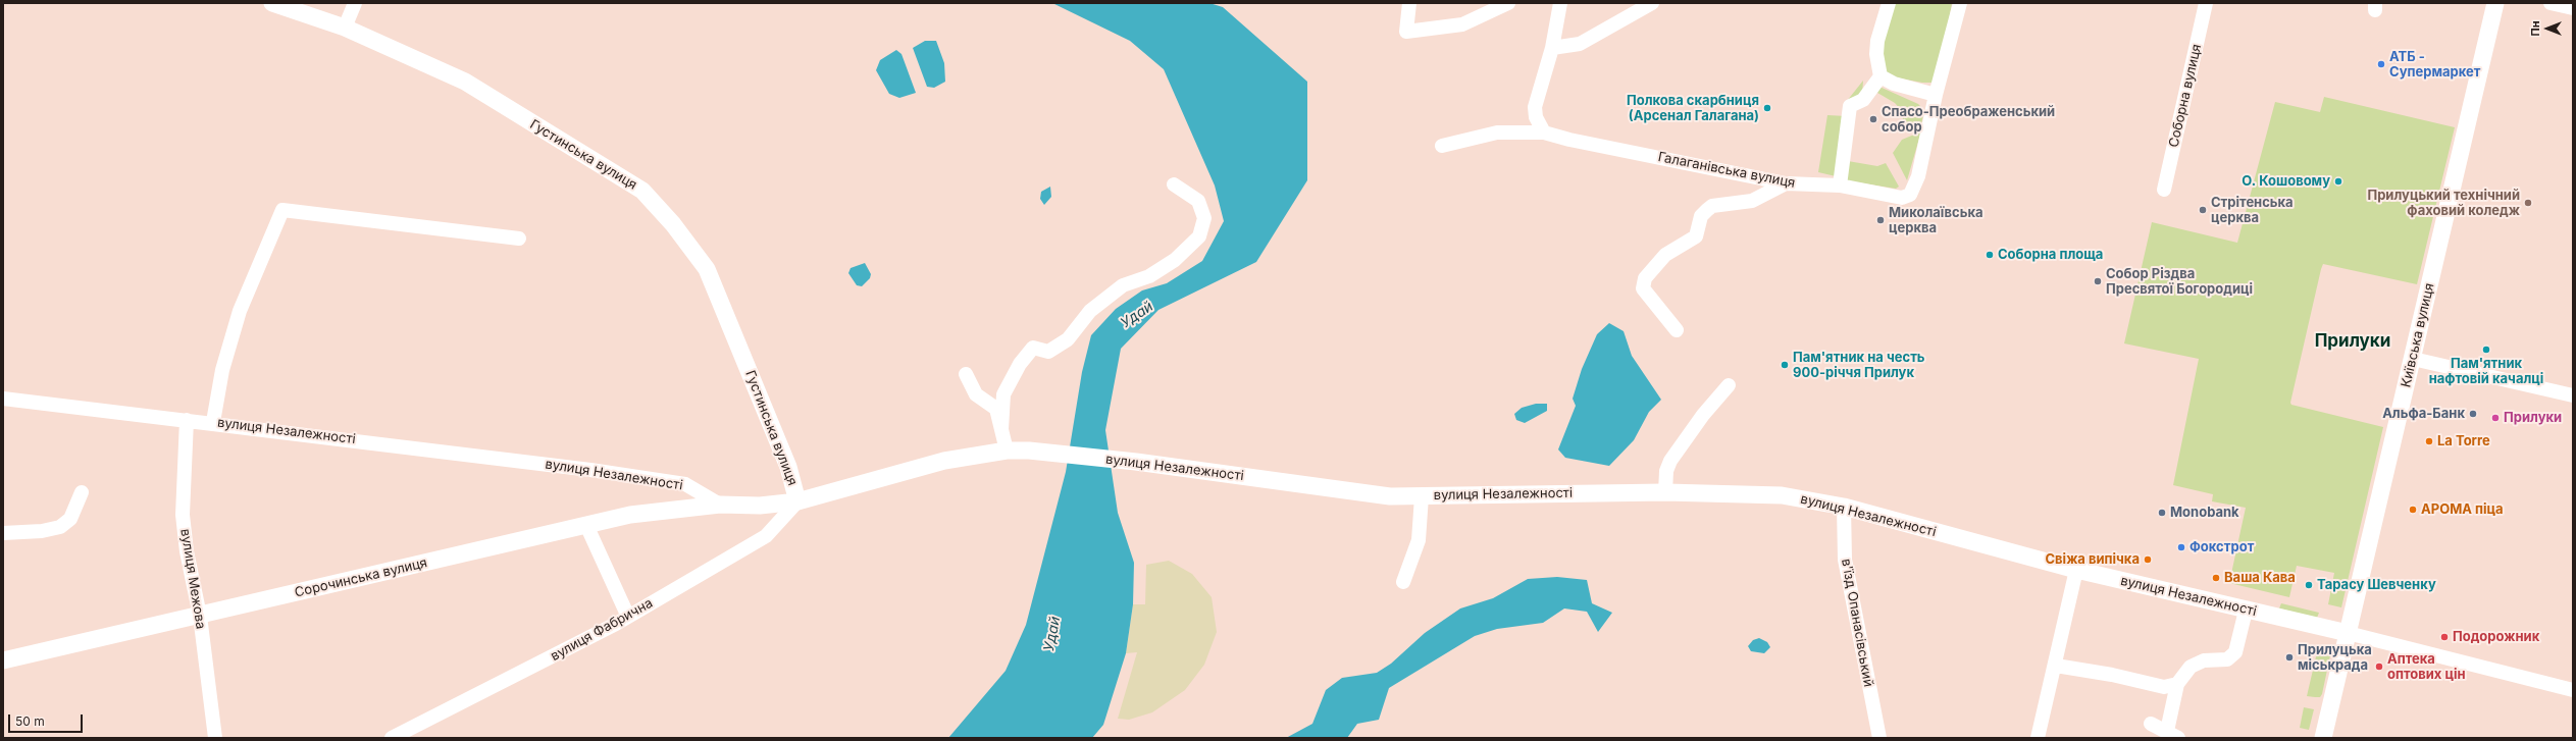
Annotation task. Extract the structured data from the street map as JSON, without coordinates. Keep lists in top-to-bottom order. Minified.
{"streets":{"main road":["Густинська вулиця","Київська вулиця","вулиця Незалежності","Сорочинська вулиця"],"street":["Соборна вулиця","Галаганівська вулиця","вулиця Межова","в'їзд Опанасівський","вулиця Фабрична"]},"crossings":[["Густинська вулиця","вулиця Незалежності"],["Густинська вулиця","вулиця Фабрична"],["Київська вулиця","вулиця Незалежності"],["вулиця Незалежності","Сорочинська вулиця"],["вулиця Незалежності","вулиця Межова"],["вулиця Незалежності","в'їзд Опанасівський"],["вулиця Незалежності","вулиця Фабрична"],["Сорочинська вулиця","вулиця Межова"]],"districts":["Прилуки"],"water":["Удай"],"places":["АТБ - Супермаркет","Полкова скарбниця (Арсенал Галагана)","Спасо-Преображенський собор","О. Кошовому","Прилуцький технічний фаховий коледж","Стрітенська церква","Миколаївська церква","Соборна площа","Собор Різдва Пресвятої Богородиці","Пам'ятник нафтовій качалці","Пам'ятник на честь 900-річчя Прилук","Альфа-Банк","Прилуки","La Torre","АРОМА піца","Monobank","Фокстрот","Свіжа випічка","Ваша Кава","Тарасу Шевченку","Подорожник","Прилуцька міськрада","Аптека оптових цін"],"scale_bar":"50 m","north":"left"}
